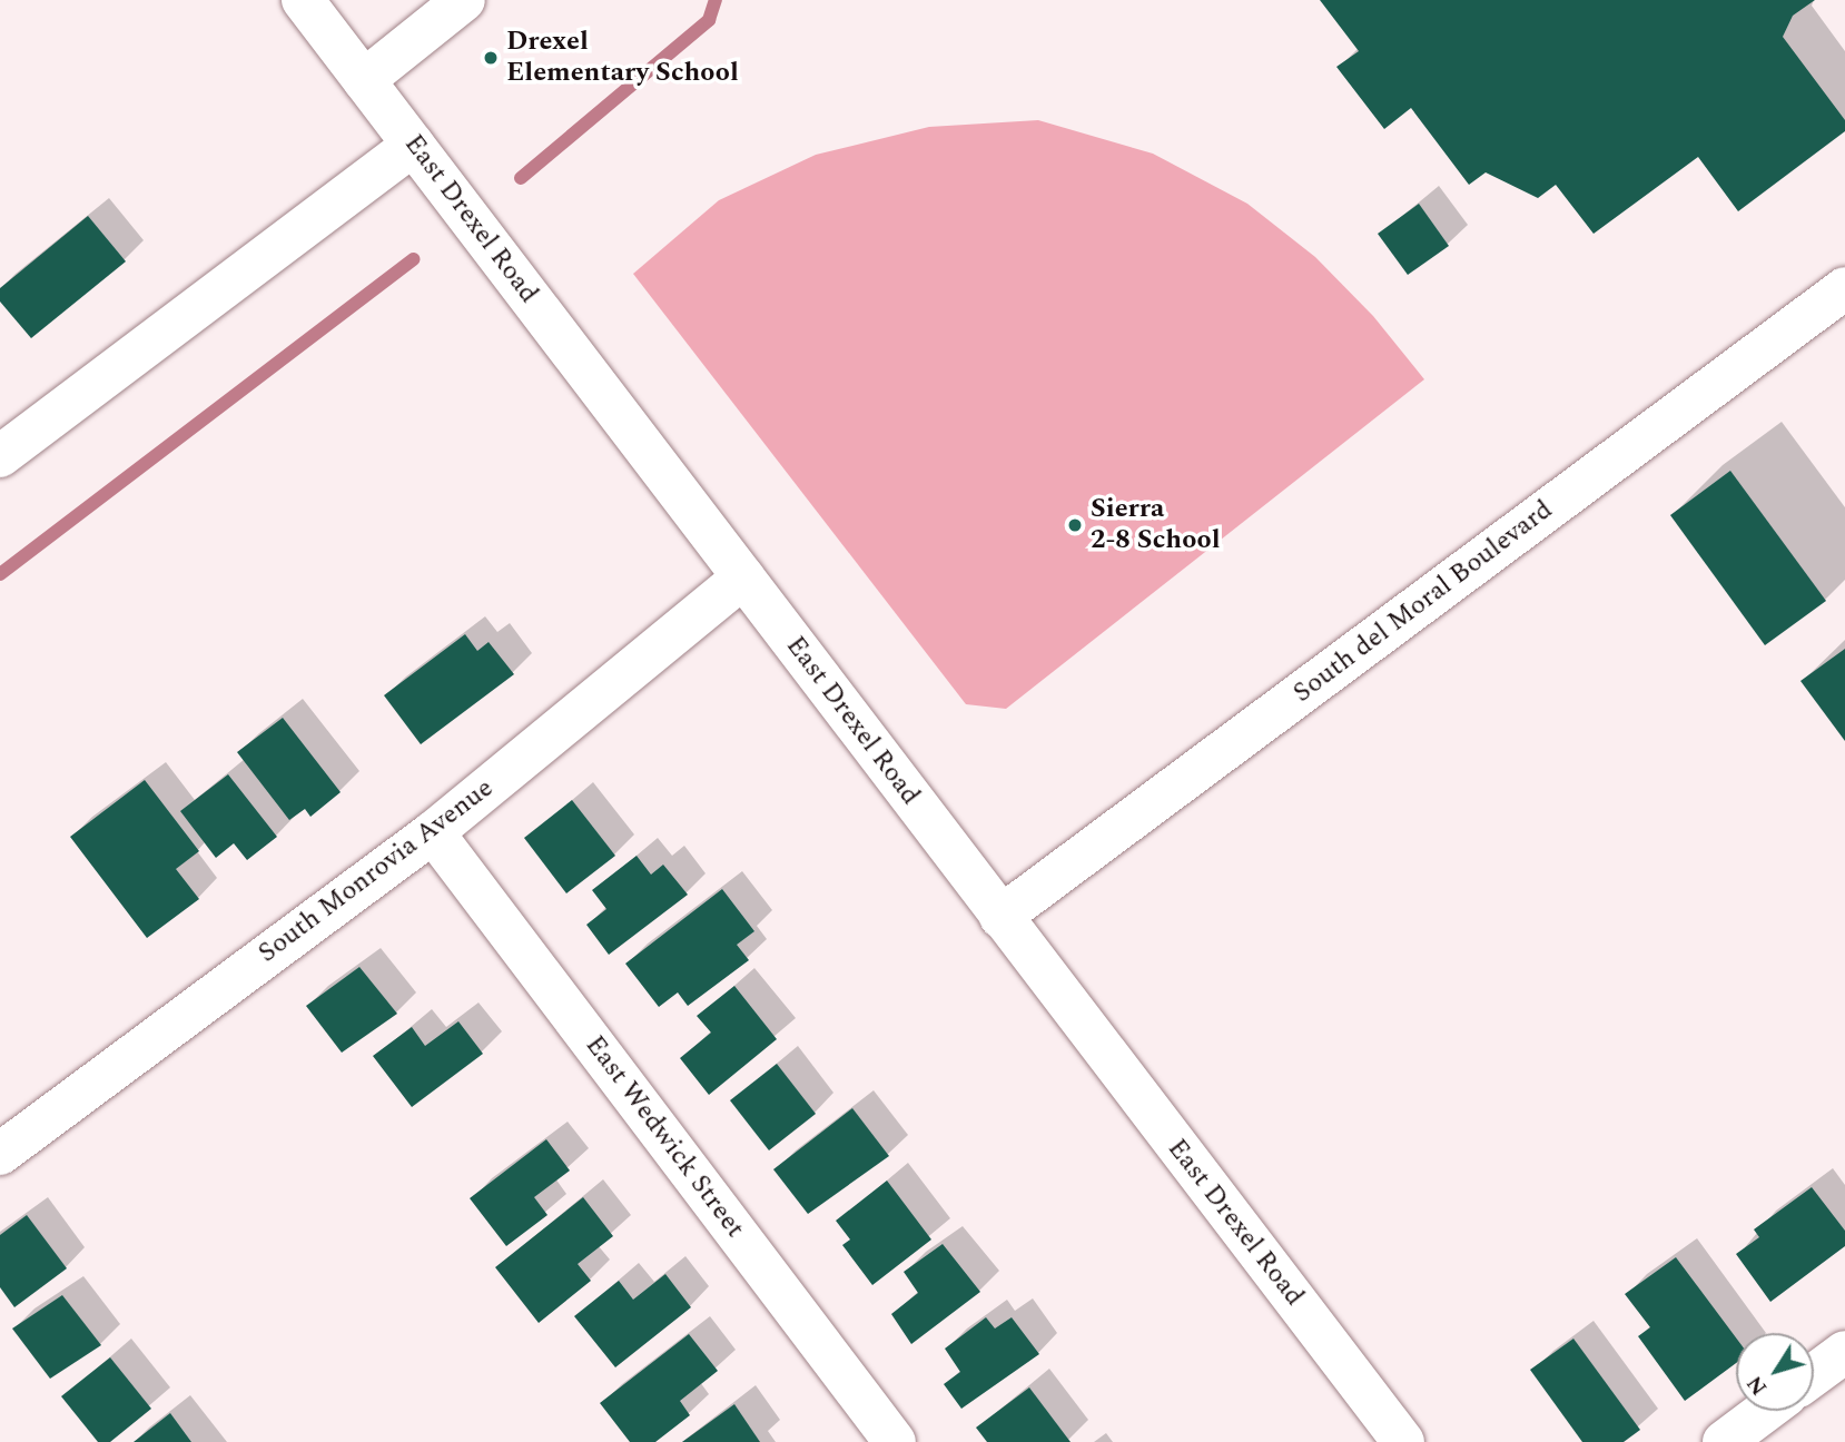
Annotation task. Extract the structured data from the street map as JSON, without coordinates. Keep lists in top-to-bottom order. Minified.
{"streets":{"street":["East Drexel Road","South del Moral Boulevard","South Monrovia Avenue","East Wedwick Street"]},"crossings":[["East Drexel Road","South del Moral Boulevard"],["East Drexel Road","South Monrovia Avenue"],["South Monrovia Avenue","East Wedwick Street"]],"places":["Drexel Elementary School","Sierra 2-8 School"],"north":"bottom left"}
